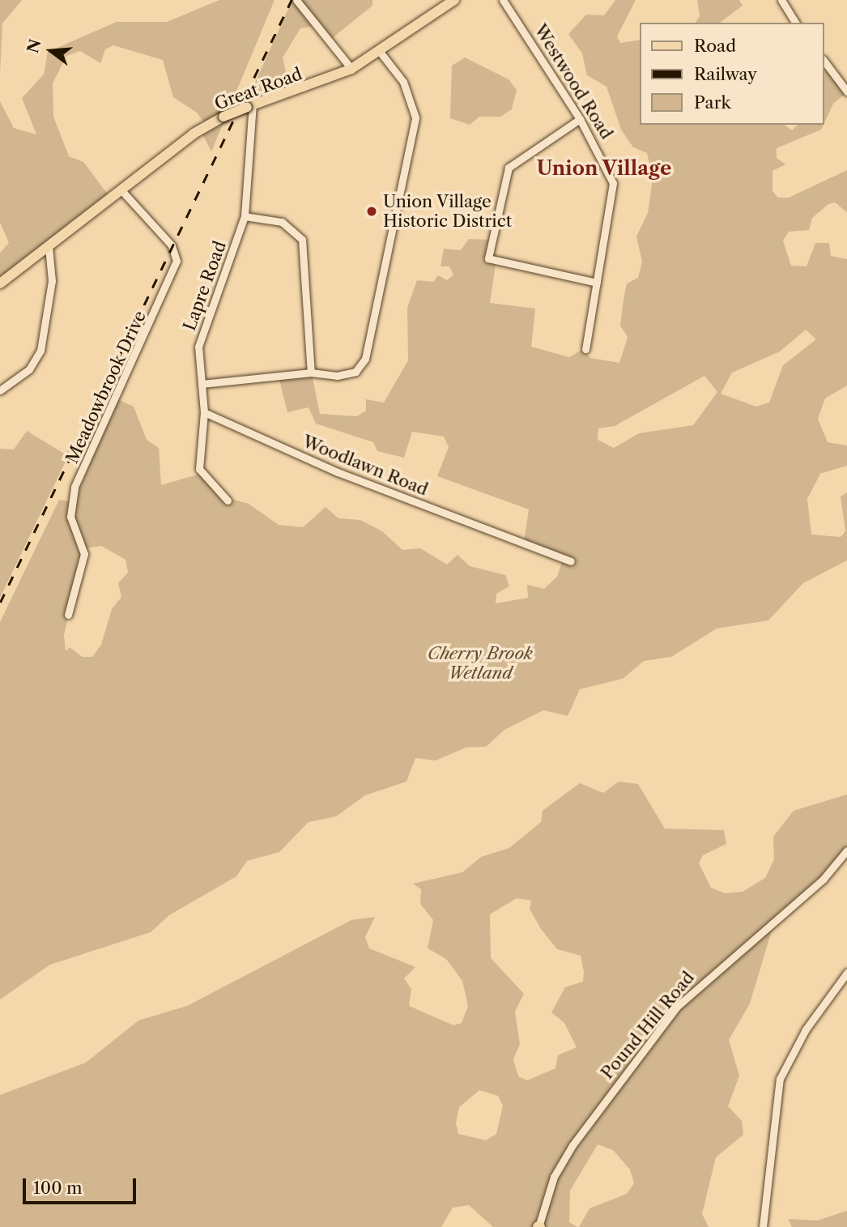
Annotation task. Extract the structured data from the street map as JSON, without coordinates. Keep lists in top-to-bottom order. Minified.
{"streets":{"main road":["Great Road"],"street":["Westwood Road","Lapre Road","Meadowbrook Drive","Woodlawn Road","Pound Hill Road"]},"crossings":[["Great Road","Lapre Road"],["Great Road","Meadowbrook Drive"],["Lapre Road","Woodlawn Road"]],"districts":["Union Village"],"parks":["Cherry Brook Wetland"],"places":["Union Village Historic District"],"legend":["Road","Railway","Park"],"scale_bar":"100 m","north":"left"}
